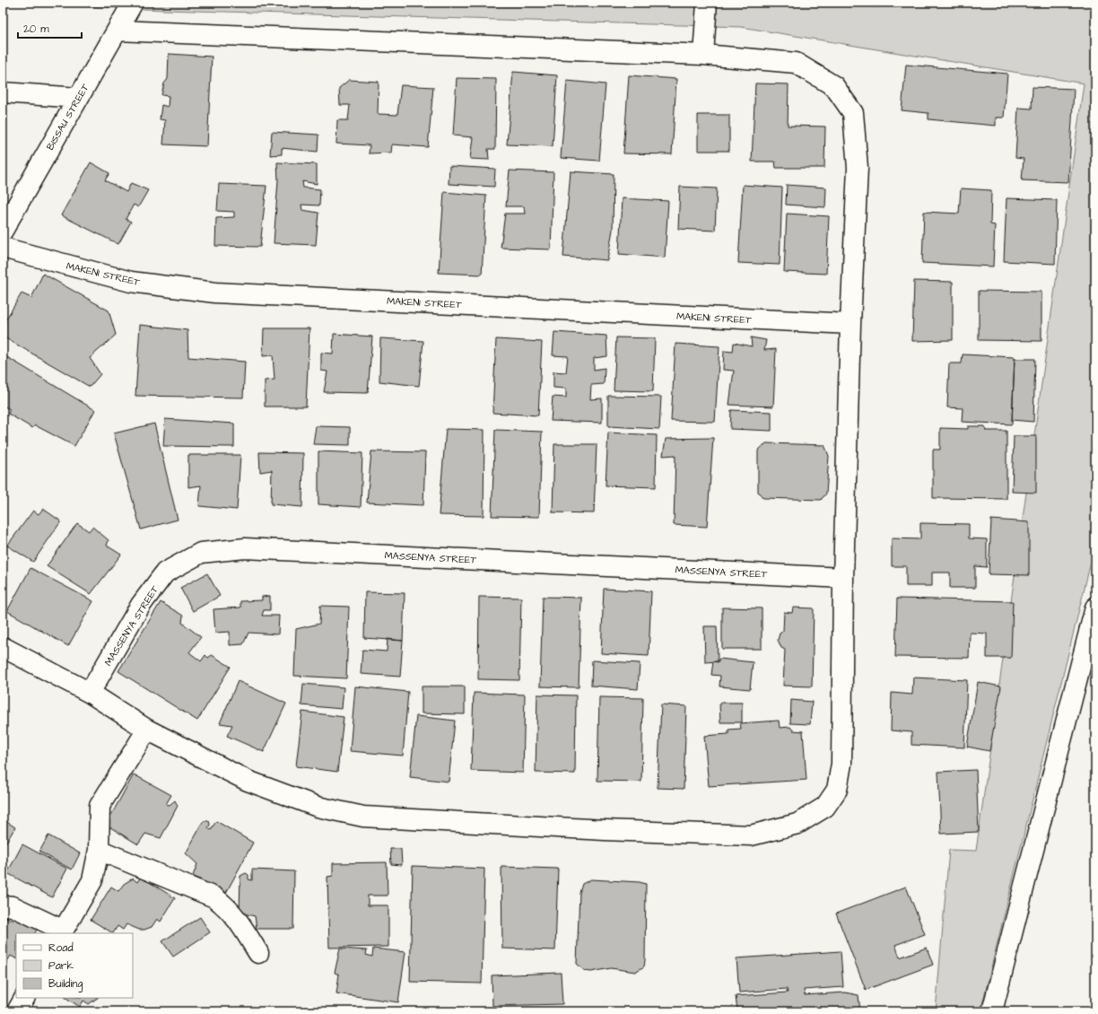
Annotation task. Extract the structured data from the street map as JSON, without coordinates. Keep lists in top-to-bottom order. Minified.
{"streets":{"main road":["BISSAU STREET","MAKENI STREET","MASSENYA STREET"]},"legend":["Road","Park","Building"],"scale_bar":"20 m"}
